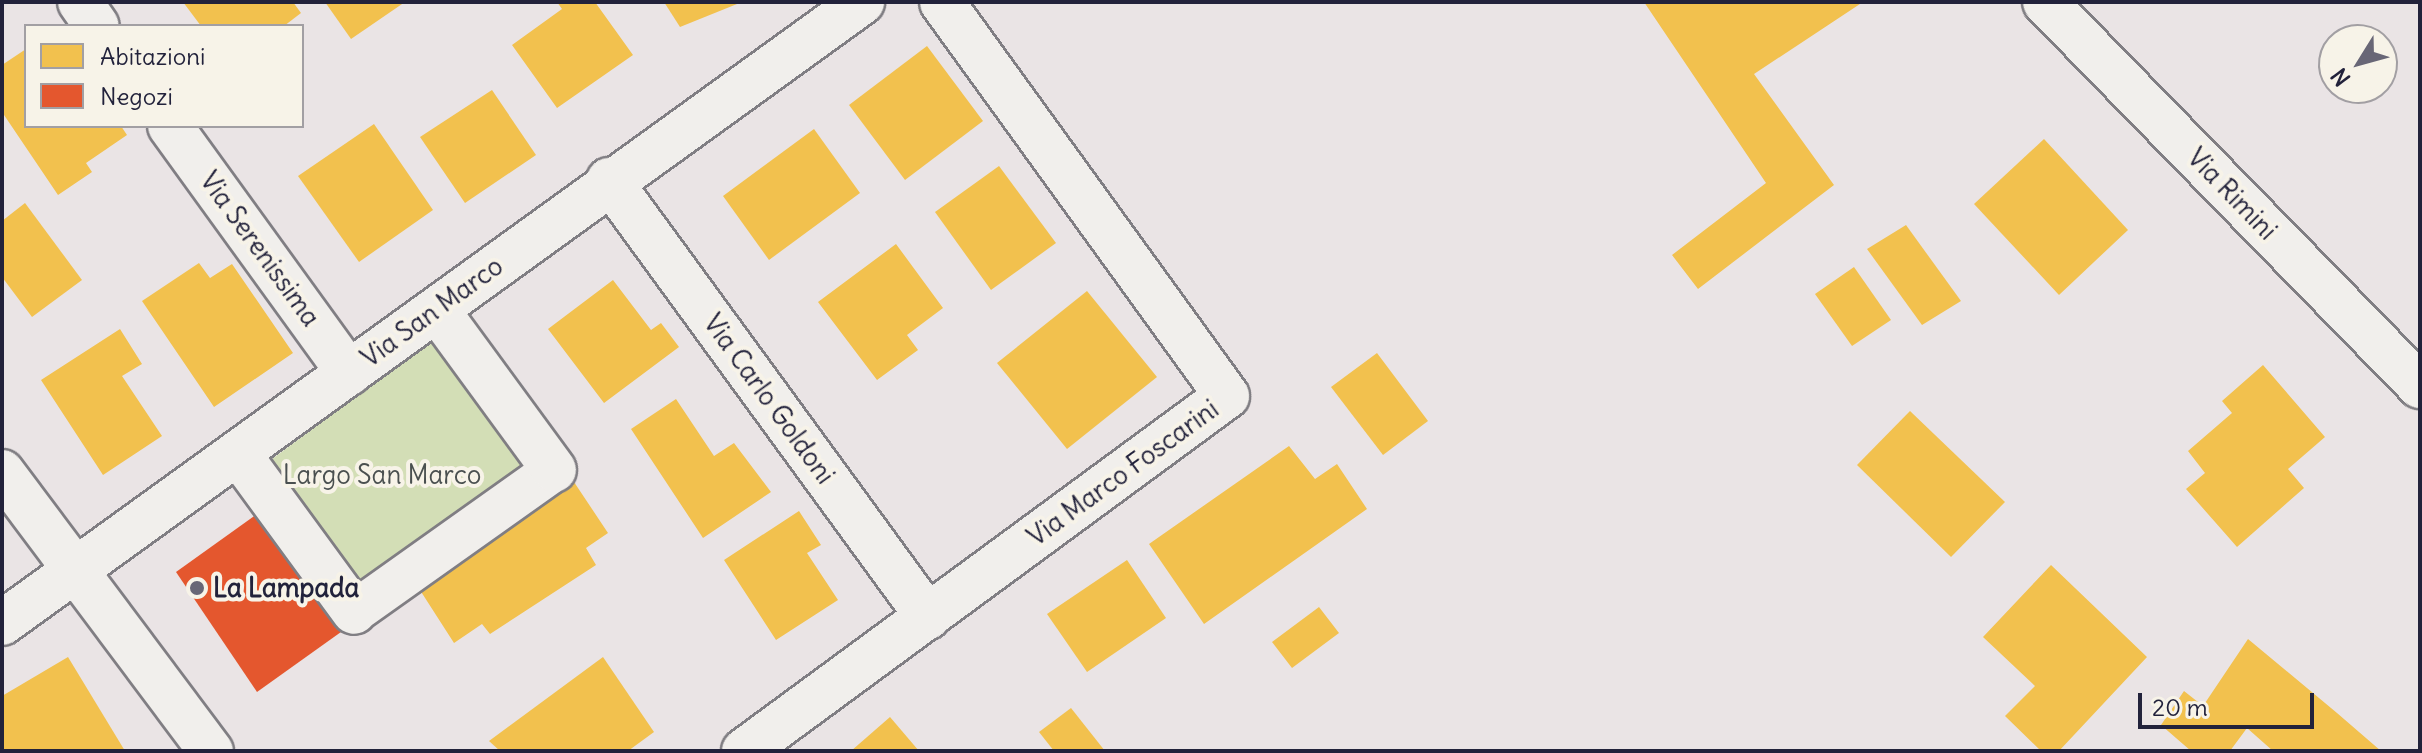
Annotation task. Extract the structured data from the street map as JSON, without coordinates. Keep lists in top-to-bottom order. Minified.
{"streets":{"street":["Via Rimini","Via Serenissima","Via San Marco","Via Carlo Goldoni","Via Marco Foscarini"]},"crossings":[["Via Serenissima","Via San Marco"],["Via San Marco","Via Carlo Goldoni"],["Via Carlo Goldoni","Via Marco Foscarini"]],"parks":["Largo San Marco"],"places":["La Lampada"],"legend":["Abitazioni","Negozi"],"scale_bar":"20 m","north":"bottom left"}
